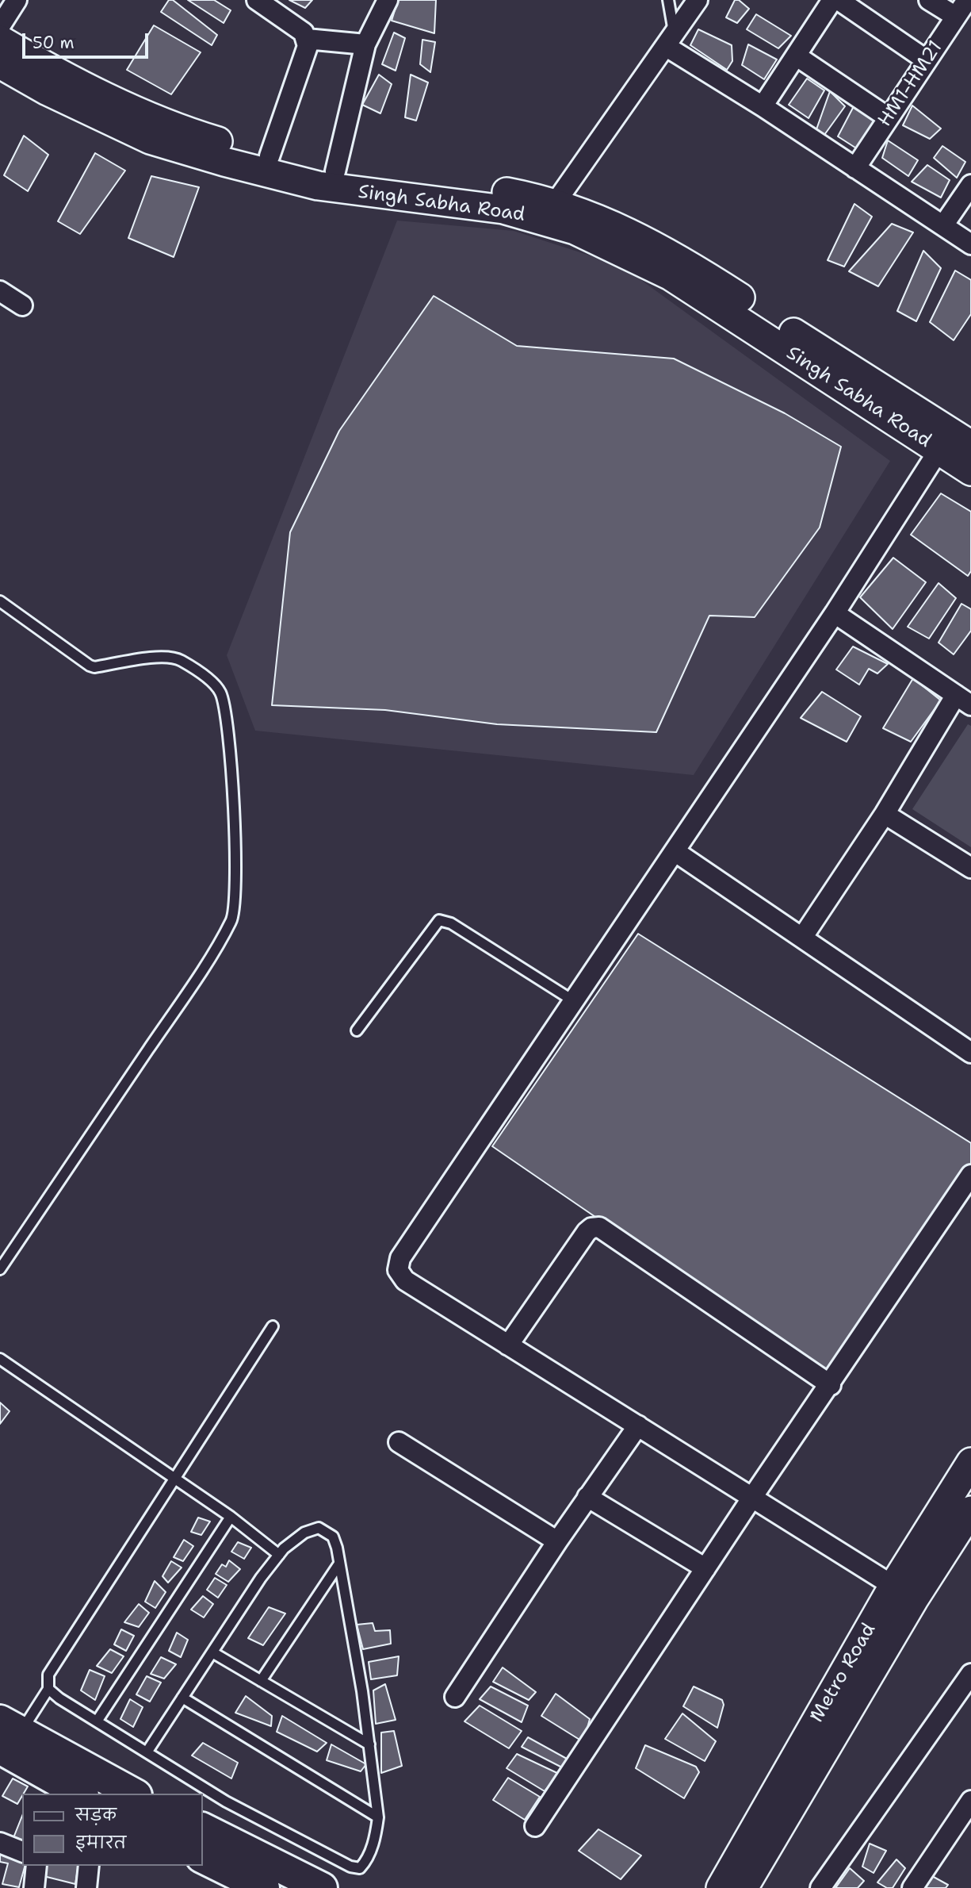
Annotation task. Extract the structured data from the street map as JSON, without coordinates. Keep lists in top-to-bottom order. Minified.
{"streets":{"street":["HM1-HM21","Singh Sabha Road","Metro Road"]},"legend":["सड़क","इमारत"],"scale_bar":"50 m"}
